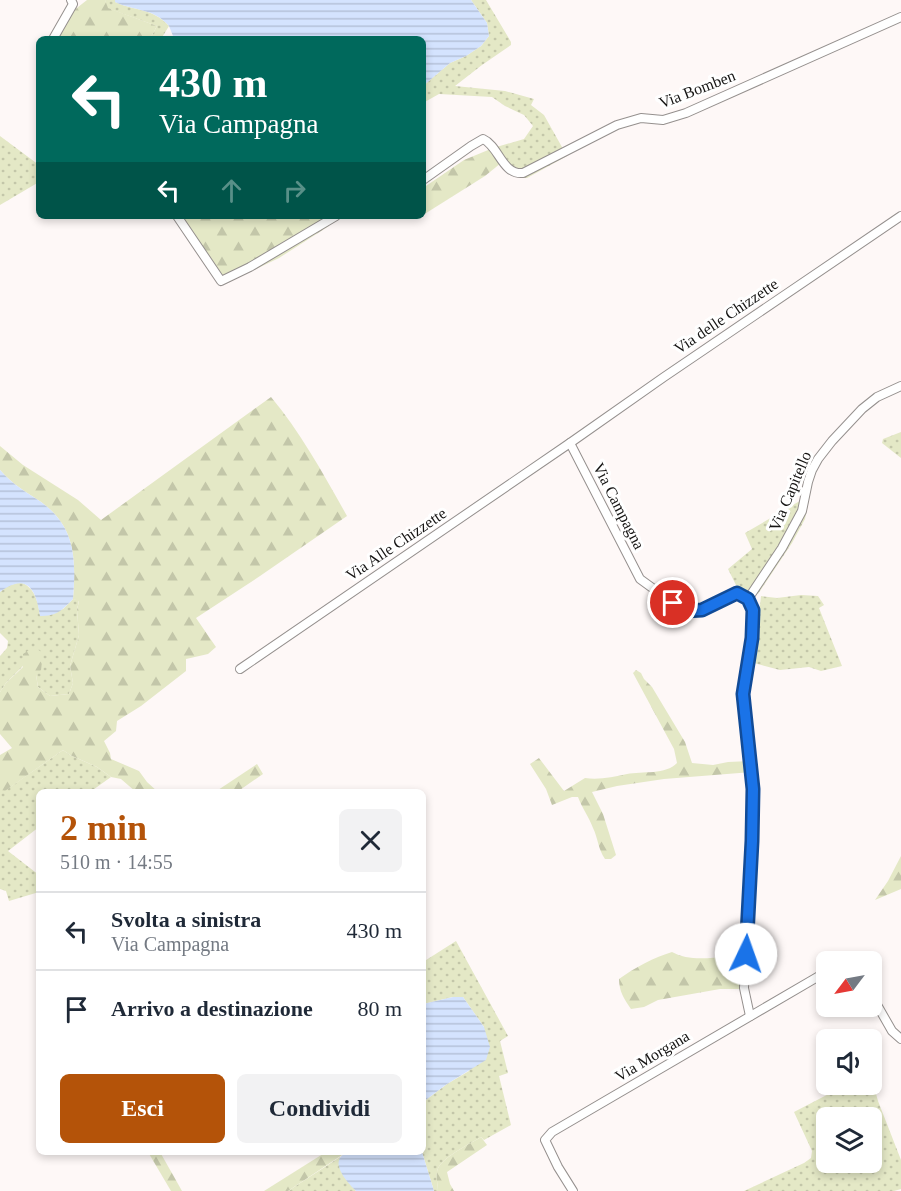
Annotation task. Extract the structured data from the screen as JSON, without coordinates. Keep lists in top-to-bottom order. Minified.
{"streets":{"street":["Via Bomben","Via delle Chizzette","Via Capitello","Via Campagna","Via Alle Chizzette","Via Morgana"]},"crossings":[["Via delle Chizzette","Via Campagna"],["Via delle Chizzette","Via Alle Chizzette"],["Via Capitello","Via Campagna"],["Via Campagna","Via Alle Chizzette"]],"north":"bottom left","page":{"turn":["430 m","Via Campagna"],"heading":["2 min","510 m · 14:55"],"list":[{"name":"Svolta a sinistra","note":"Via Campagna","value":"430 m"},{"name":"Arrivo a destinazione","value":"80 m"}],"buttons":["Esci","Condividi"]}}
